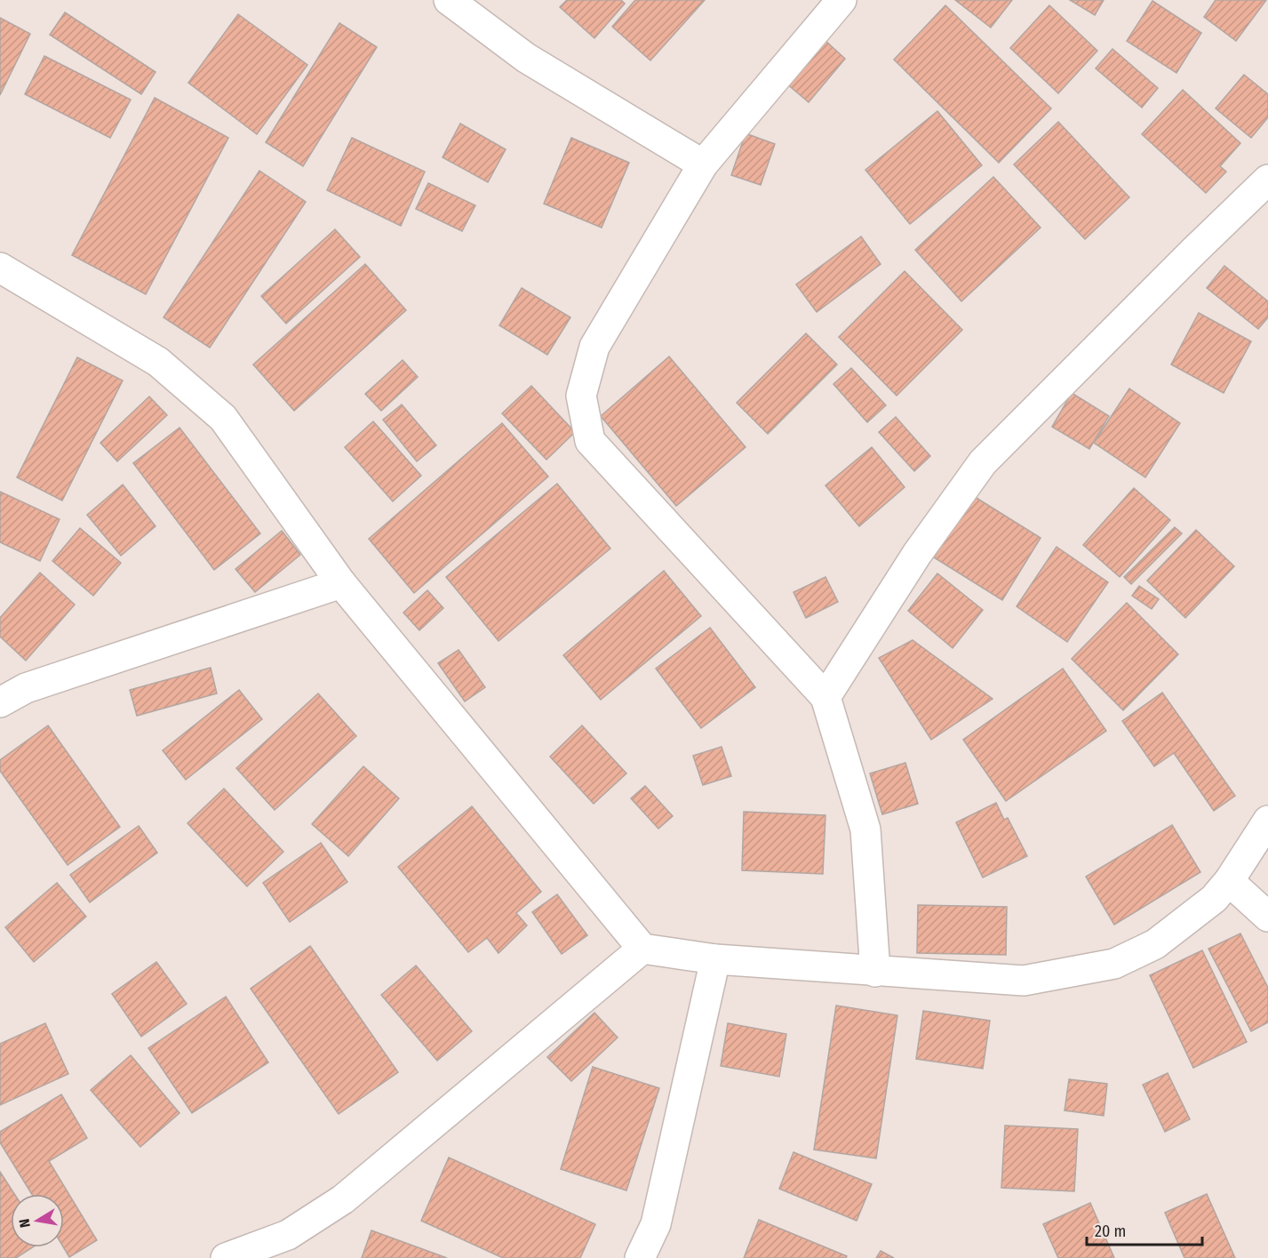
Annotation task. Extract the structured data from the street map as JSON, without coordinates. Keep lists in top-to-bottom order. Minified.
{"scale_bar":"20 m","north":"left"}
